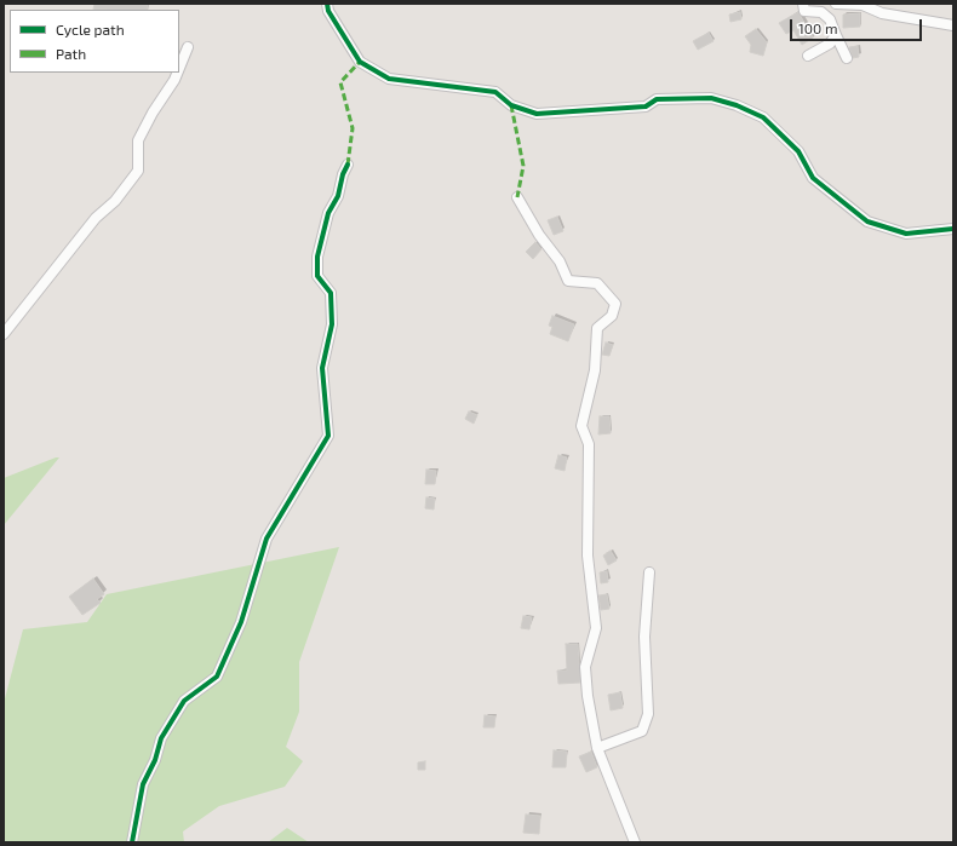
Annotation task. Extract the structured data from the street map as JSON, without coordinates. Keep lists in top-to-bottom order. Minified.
{"legend":["Cycle path","Path"],"scale_bar":"100 m"}
